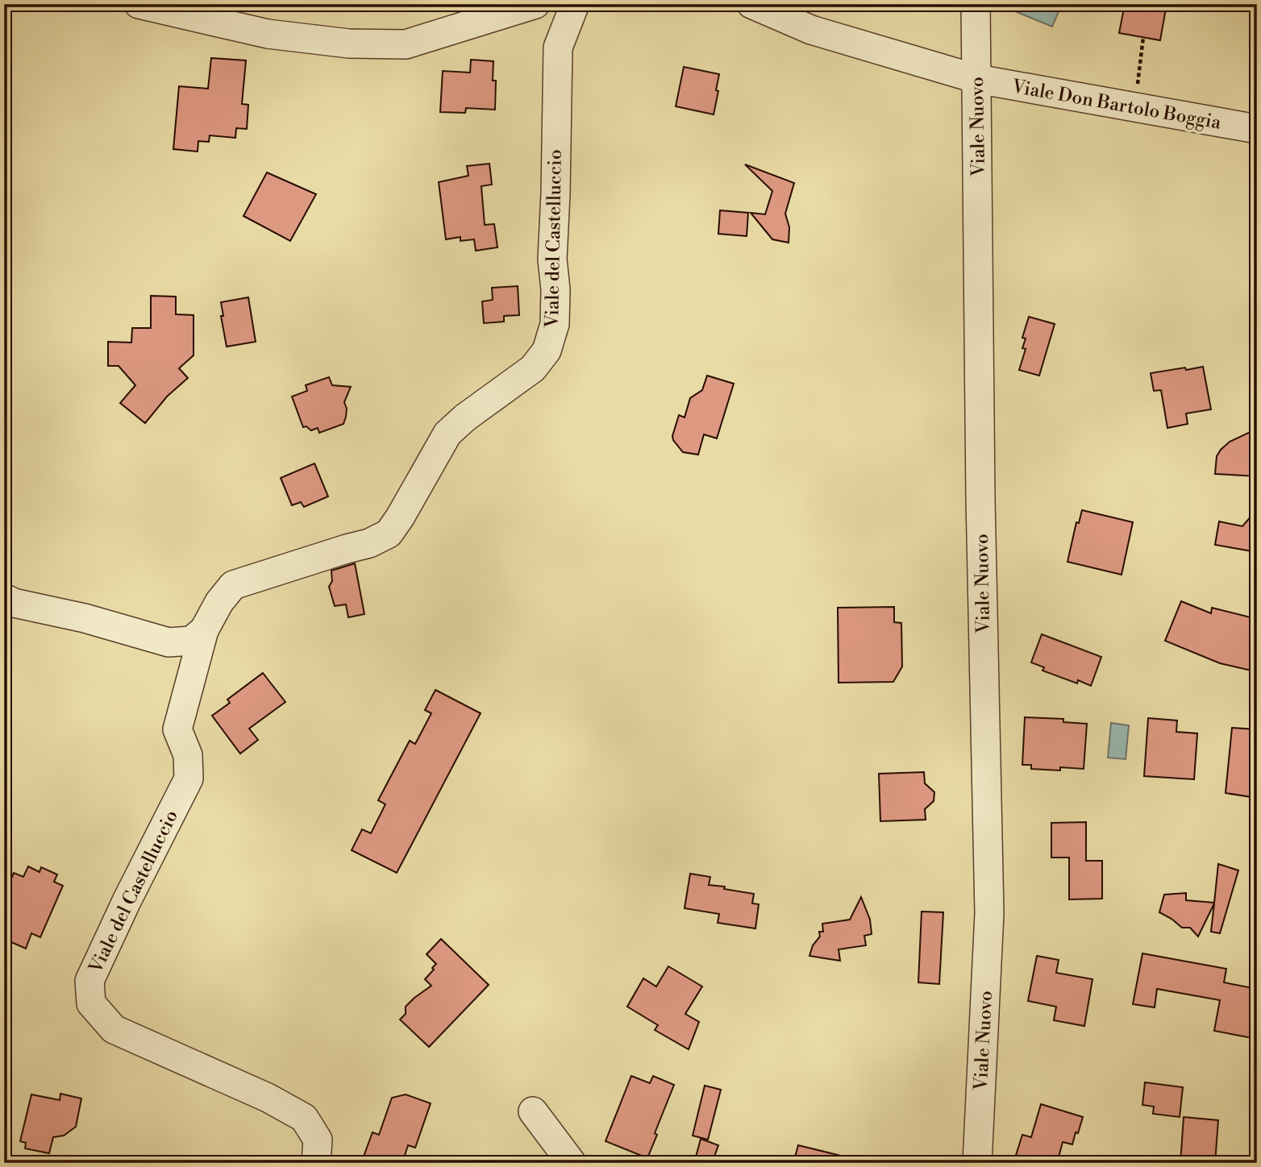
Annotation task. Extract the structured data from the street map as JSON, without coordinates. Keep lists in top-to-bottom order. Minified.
{"streets":{"street":["Viale Don Bartolo Boggia","Viale Nuovo","Viale del Castelluccio"]},"crossings":[["Viale Don Bartolo Boggia","Viale Nuovo"]]}
